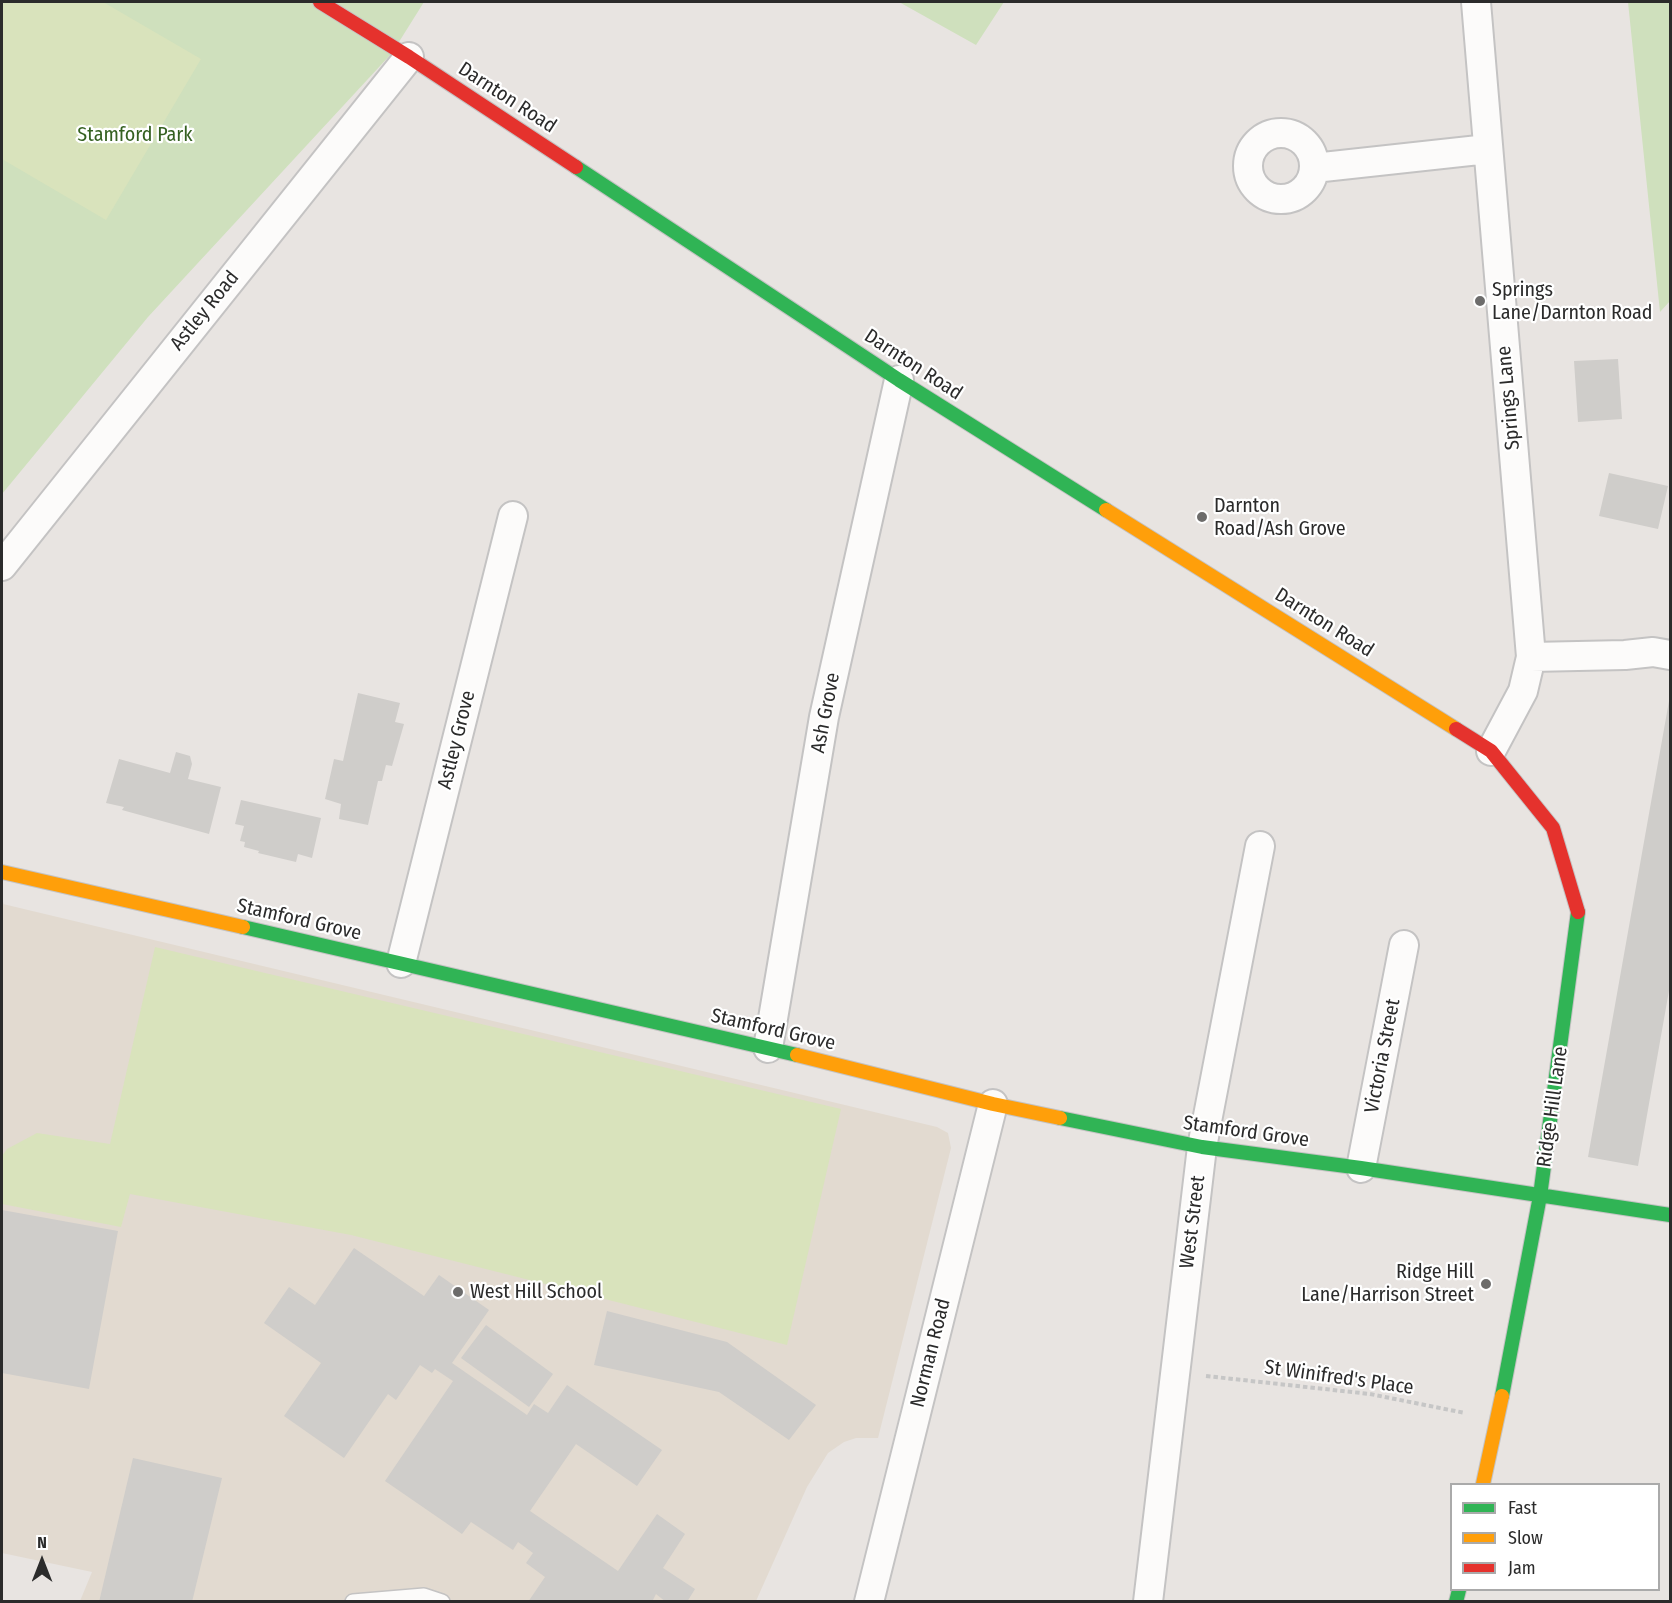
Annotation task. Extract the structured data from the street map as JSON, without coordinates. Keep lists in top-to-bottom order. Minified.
{"streets":{"street":["Darnton Road","Astley Road","Springs Lane","Ash Grove","Astley Grove","Stamford Grove","Victoria Street","Ridge Hill Lane","West Street","Norman Road"],"path":["St Winifred's Place"]},"crossings":[["Darnton Road","Astley Road"],["Darnton Road","Springs Lane"],["Darnton Road","Ash Grove"],["Darnton Road","Ridge Hill Lane"],["Springs Lane","Ridge Hill Lane"],["Ash Grove","Stamford Grove"],["Astley Grove","Stamford Grove"],["Stamford Grove","Victoria Street"],["Stamford Grove","Ridge Hill Lane"],["Stamford Grove","West Street"],["Stamford Grove","Norman Road"],["Ridge Hill Lane","St Winifred's Place"],["West Street","St Winifred's Place"]],"parks":["Stamford Park"],"places":["Springs Lane/Darnton Road","Darnton Road/Ash Grove","Ridge Hill Lane/Harrison Street","West Hill School"],"legend":["Fast","Slow","Jam"],"north":"top"}
